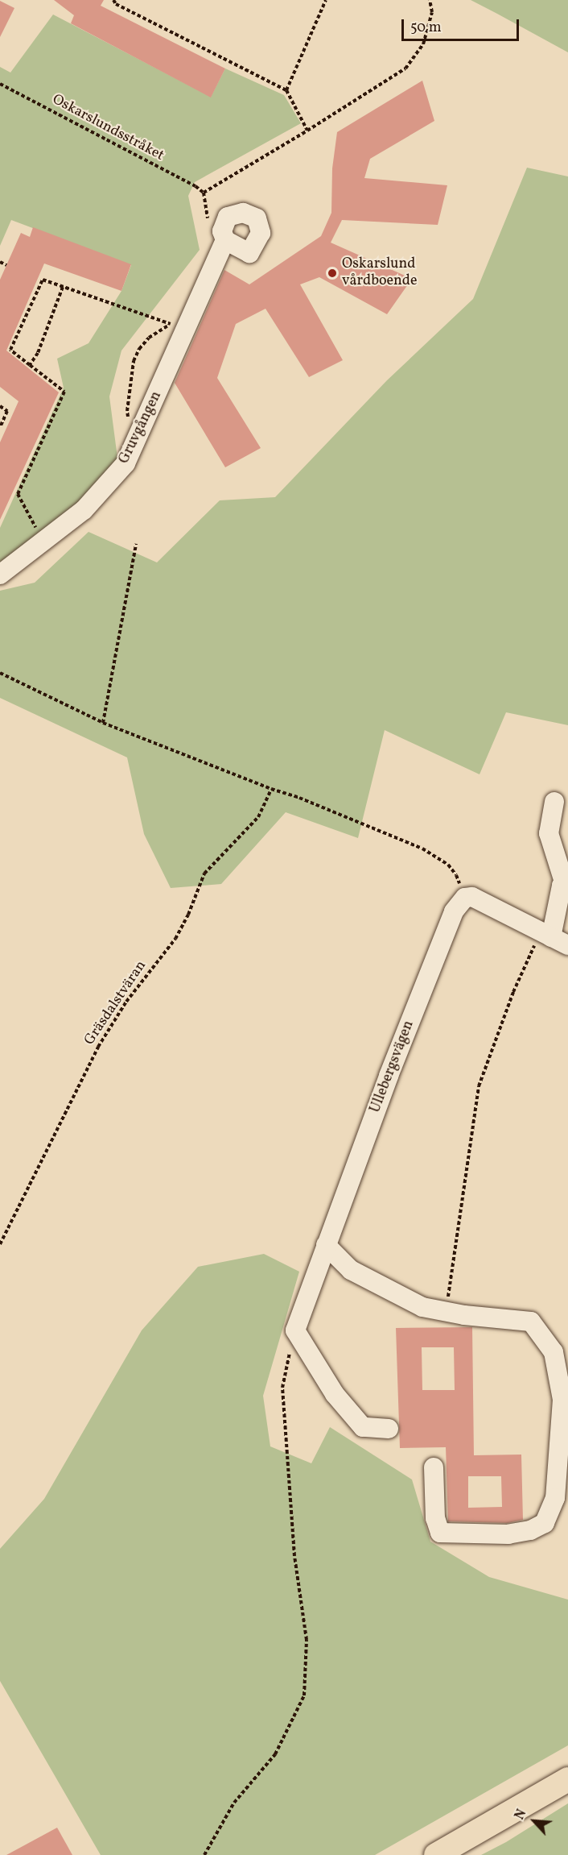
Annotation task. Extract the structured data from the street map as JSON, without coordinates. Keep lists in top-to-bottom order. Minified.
{"streets":{"street":["Gruvgången","Ullebergsvägen"],"path":["Oskarslundsstråket","Gräsdalstväran"]},"places":["Oskarslund vårdboende"],"scale_bar":"50 m","north":"top left"}
